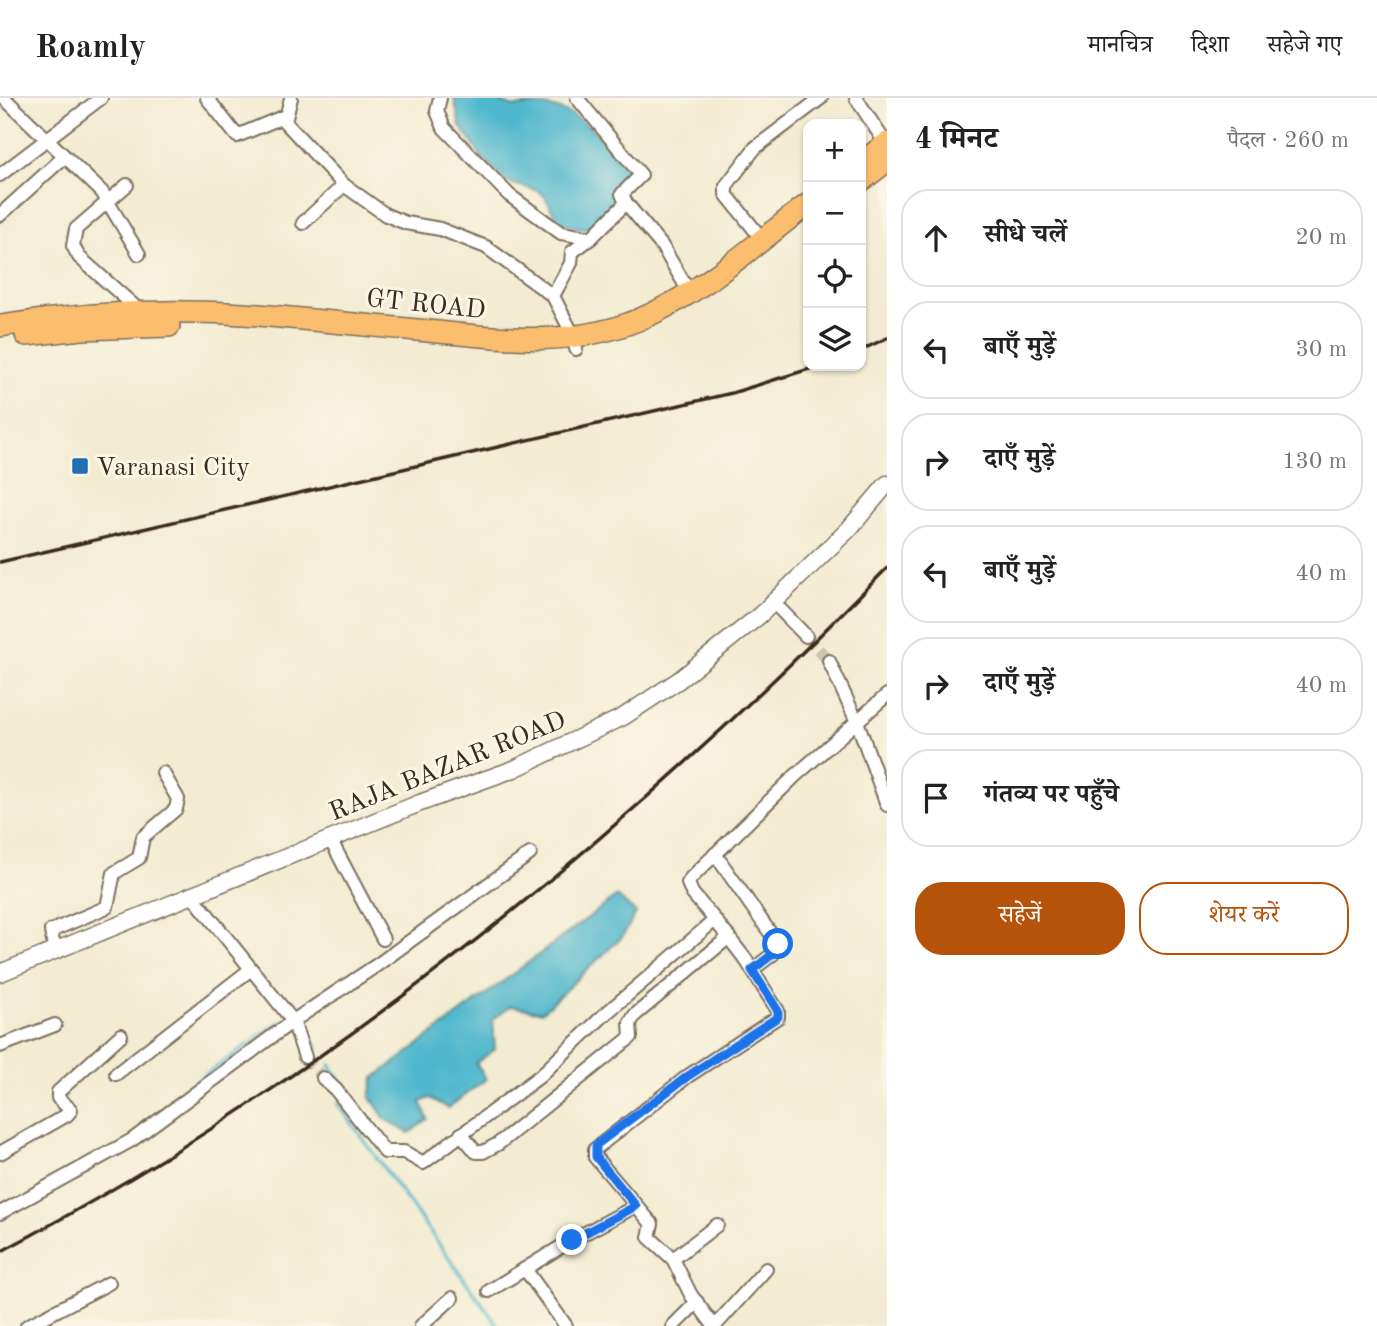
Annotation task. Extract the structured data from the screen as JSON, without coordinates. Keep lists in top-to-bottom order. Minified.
{"streets":{"highway":["GT ROAD"],"street":["RAJA BAZAR ROAD"]},"places":{"transit":["Varanasi City"]},"page":{"header":"Roamly","nav":["मानचित्र","दिशा","सहेजे गए"],"heading":["4 मिनट","पैदल · 260 m"],"map_buttons":["+","−"],"list":[["सीधे चलें","20 m"],["बाएँ मुड़ें","30 m"],["दाएँ मुड़ें","130 m"],["बाएँ मुड़ें","40 m"],["दाएँ मुड़ें","40 m"],"गंतव्य पर पहुँचे"],"buttons":["सहेजें","शेयर करें"]}}
